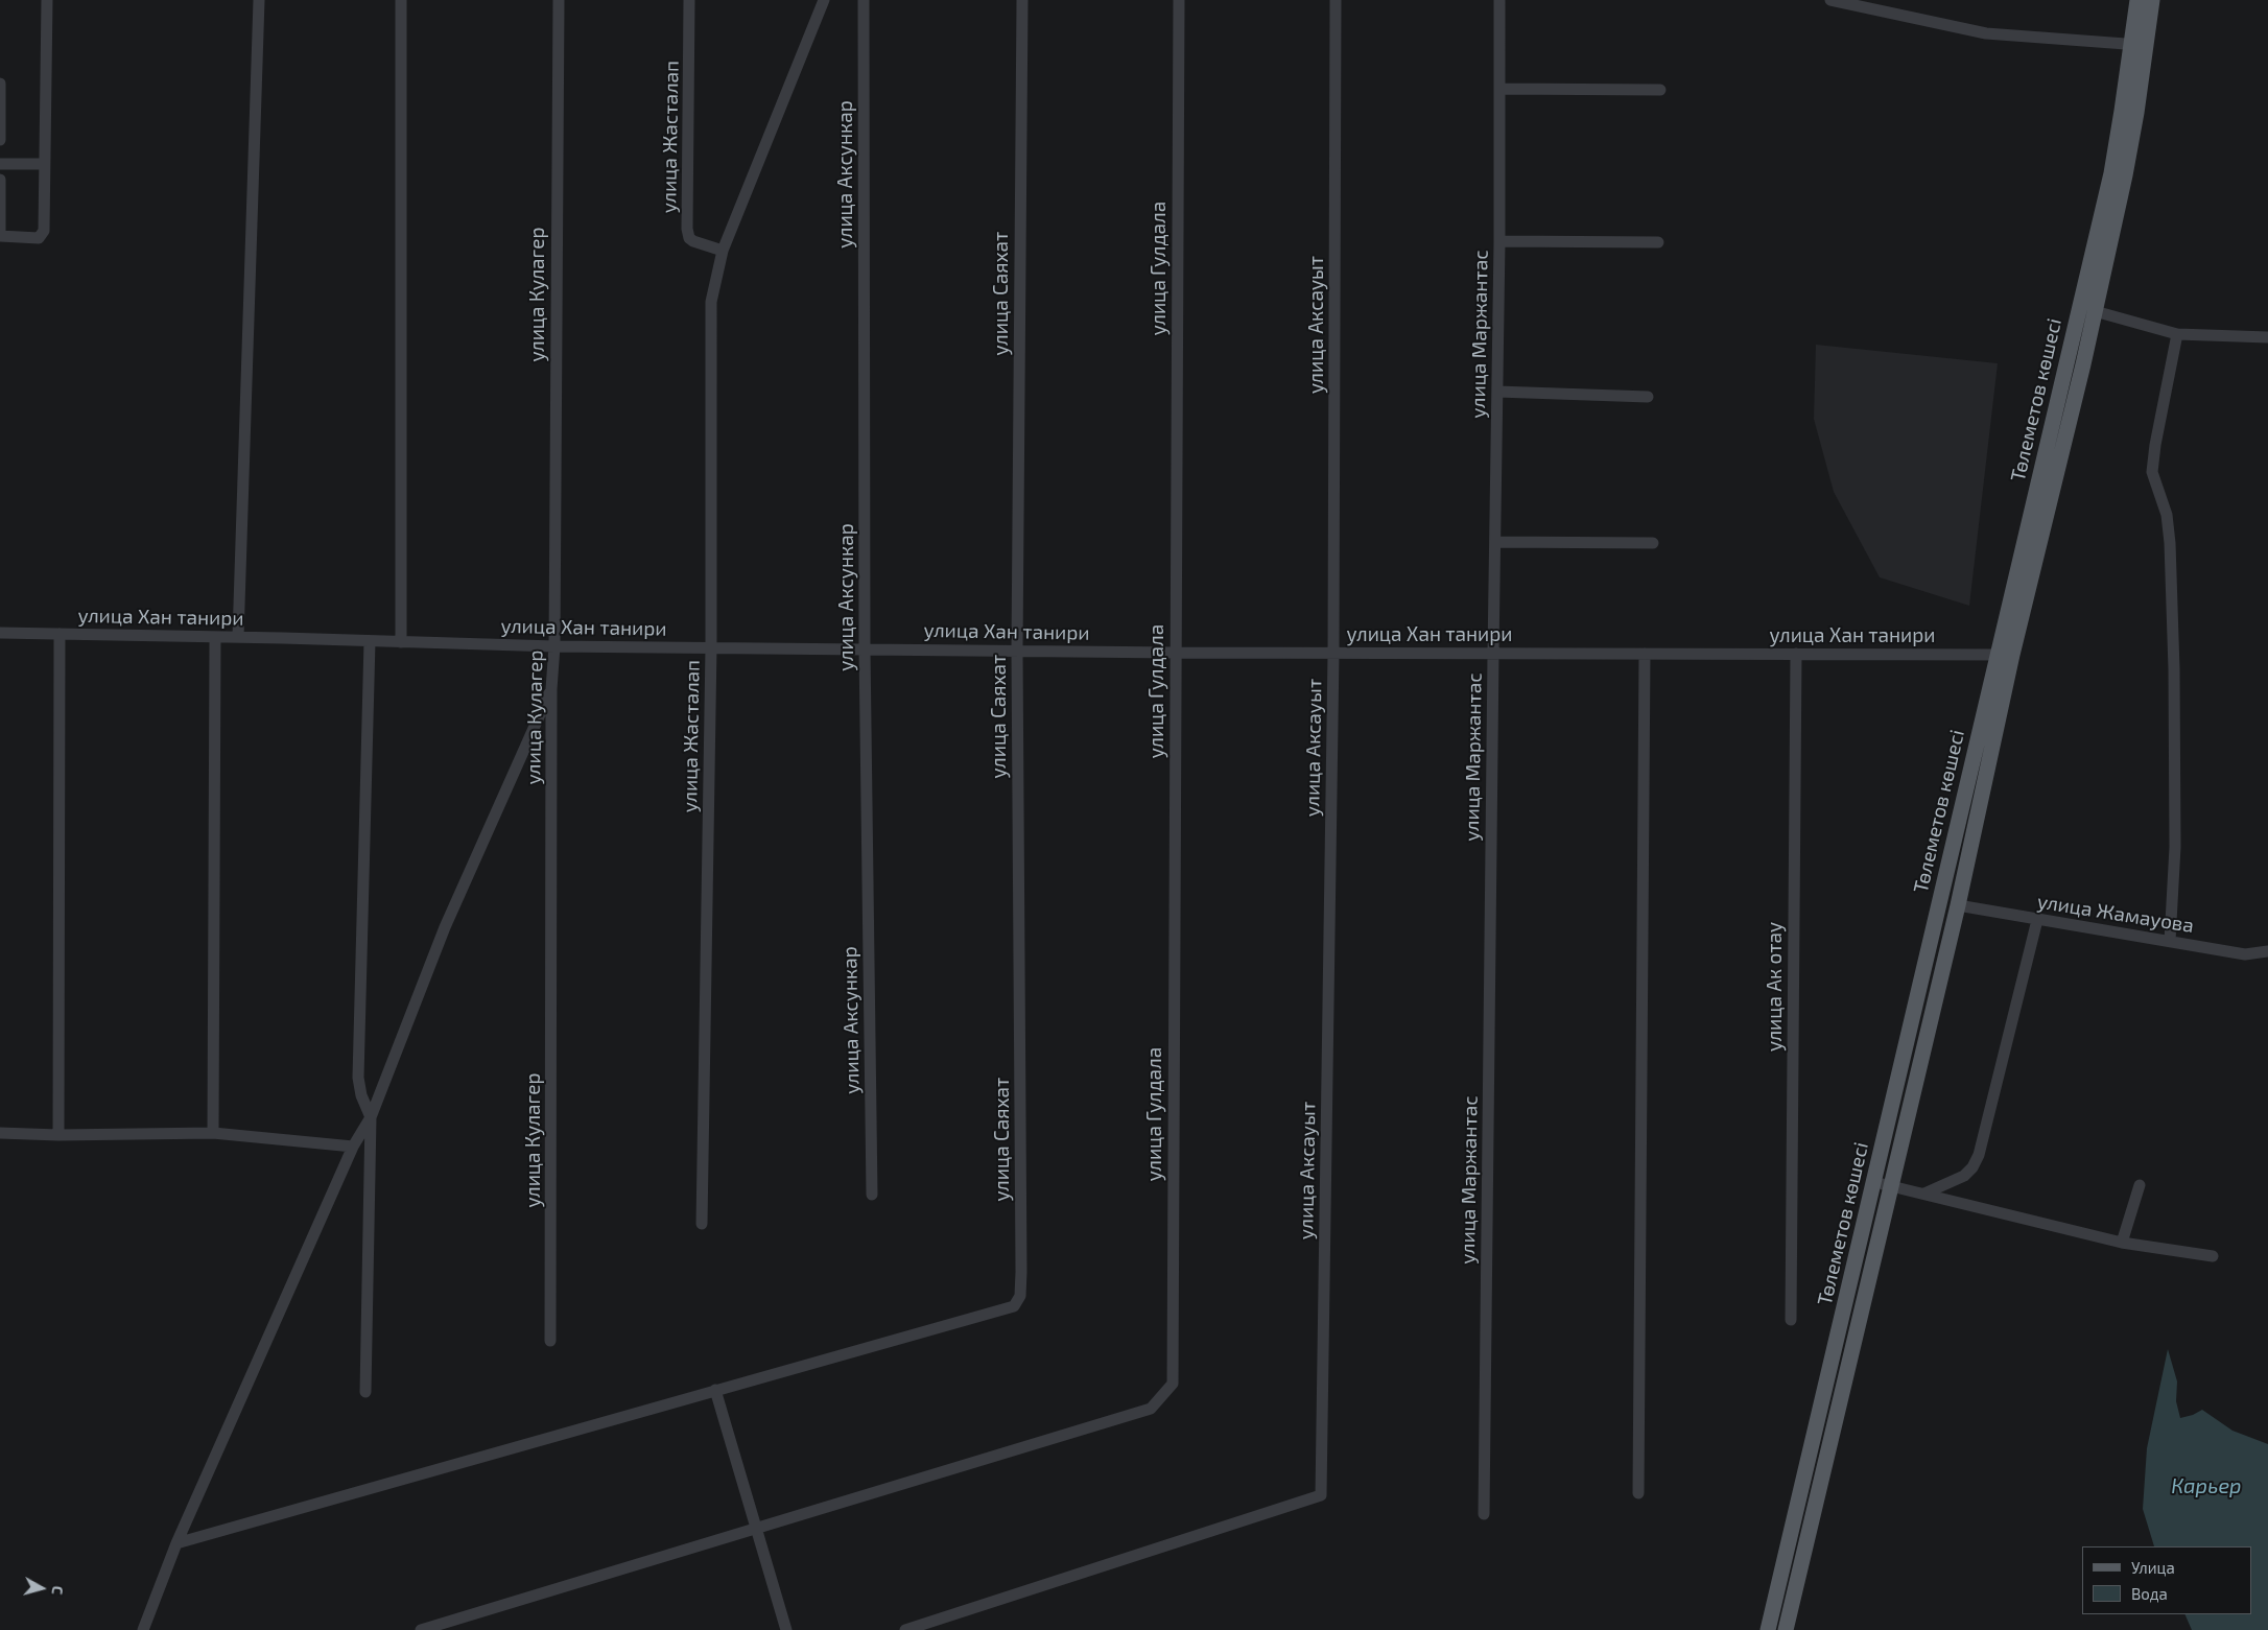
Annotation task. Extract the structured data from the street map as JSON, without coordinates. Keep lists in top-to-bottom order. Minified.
{"streets":{"main road":["Төлеметов көшесі"],"street":["улица Жасталап","улица Аксункар","улица Гулдала","улица Саяхат","улица Кулагер","улица Аксауыт","улица Маржантас","улица Хан танири","улица Жамауова","улица Ак отау"]},"crossings":[["улица Жасталап","улица Хан танири"],["улица Аксункар","улица Хан танири"],["улица Гулдала","улица Хан танири"],["улица Саяхат","улица Хан танири"],["улица Кулагер","улица Хан танири"],["улица Аксауыт","улица Хан танири"],["улица Маржантас","улица Хан танири"],["Төлеметов көшесі","улица Хан танири"],["Төлеметов көшесі","улица Жамауова"],["улица Хан танири","улица Ак отау"]],"water":["Карьер"],"legend":["Улица","Вода"],"north":"right"}
